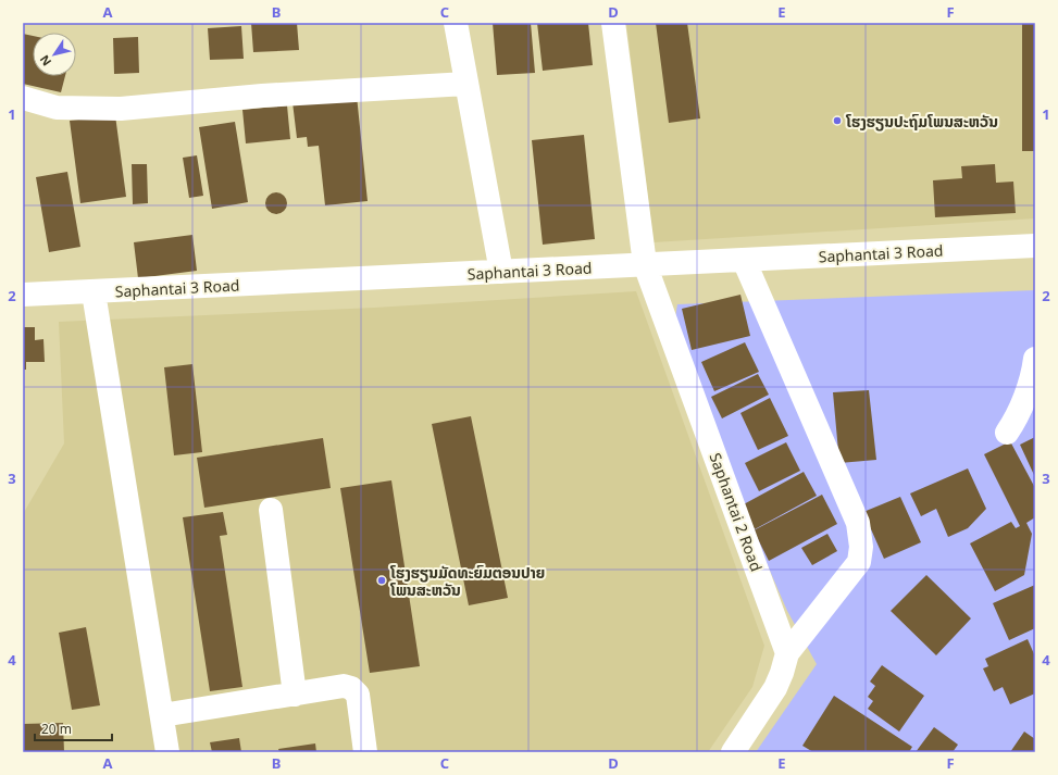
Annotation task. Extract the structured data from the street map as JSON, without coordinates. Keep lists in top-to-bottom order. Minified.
{"streets":{"street":["Saphantai 3 Road","Saphantai 2 Road"]},"crossings":[["Saphantai 3 Road","Saphantai 2 Road"]],"places":["ໂຮງຮຽນປະຖົມໂພນສະຫວັນ","ໂຮງຮຽນມັດທະຍົມຕອນປາຍ ໂພນສະຫວັນ"],"scale_bar":"20 m","north":"bottom left","grid":{"columns":["A","B","C","D","E","F"],"rows":["1","2","3","4"]}}
